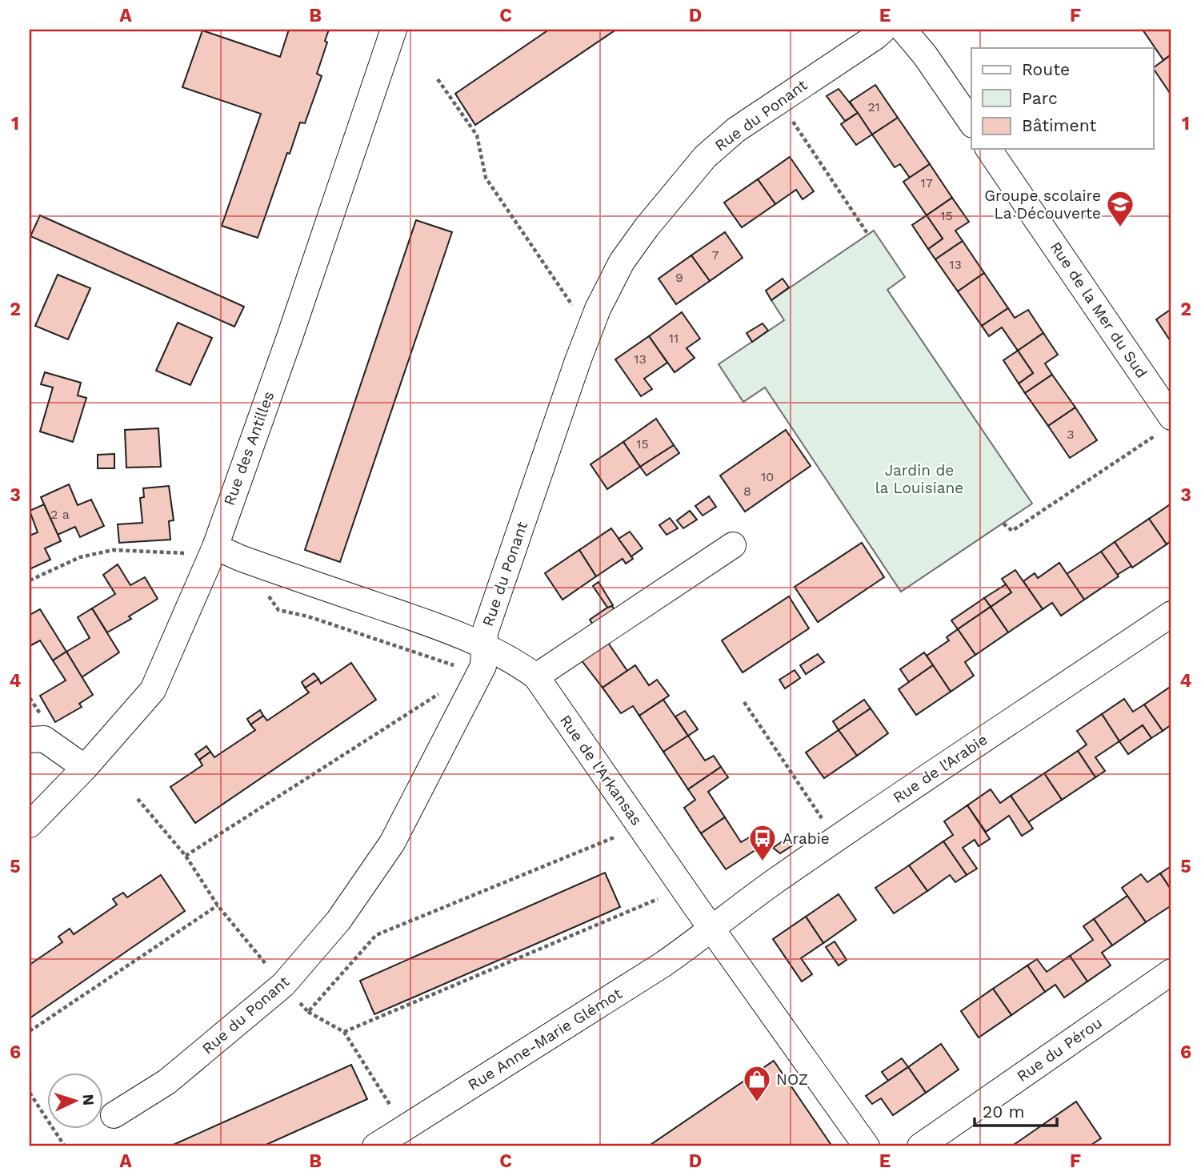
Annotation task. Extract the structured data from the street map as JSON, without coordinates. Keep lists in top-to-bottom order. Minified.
{"streets":{"street":["Rue du Ponant","Rue de la Mer du Sud","Rue des Antilles","Rue de l'Arabie","Rue de l'Arkansas","Rue Anne-Marie Glémot","Rue du Pérou"]},"crossings":[["Rue du Ponant","Rue de l'Arkansas"],["Rue des Antilles","Rue de l'Arkansas"],["Rue de l'Arabie","Rue de l'Arkansas"],["Rue de l'Arabie","Rue Anne-Marie Glémot"],["Rue de l'Arkansas","Rue Anne-Marie Glémot"]],"parks":["Jardin de la Louisiane"],"places":{"school or university":["Groupe scolaire La Découverte"],"bus stop":["Arabie"],"shop":["NOZ"]},"house_numbers":["21","17","15","7","13","9","11","13","3","15","10","8","2 a"],"legend":["Route","Parc","Bâtiment"],"scale_bar":"20 m","north":"right","grid":{"columns":["A","B","C","D","E","F"],"rows":["1","2","3","4","5","6"]}}
